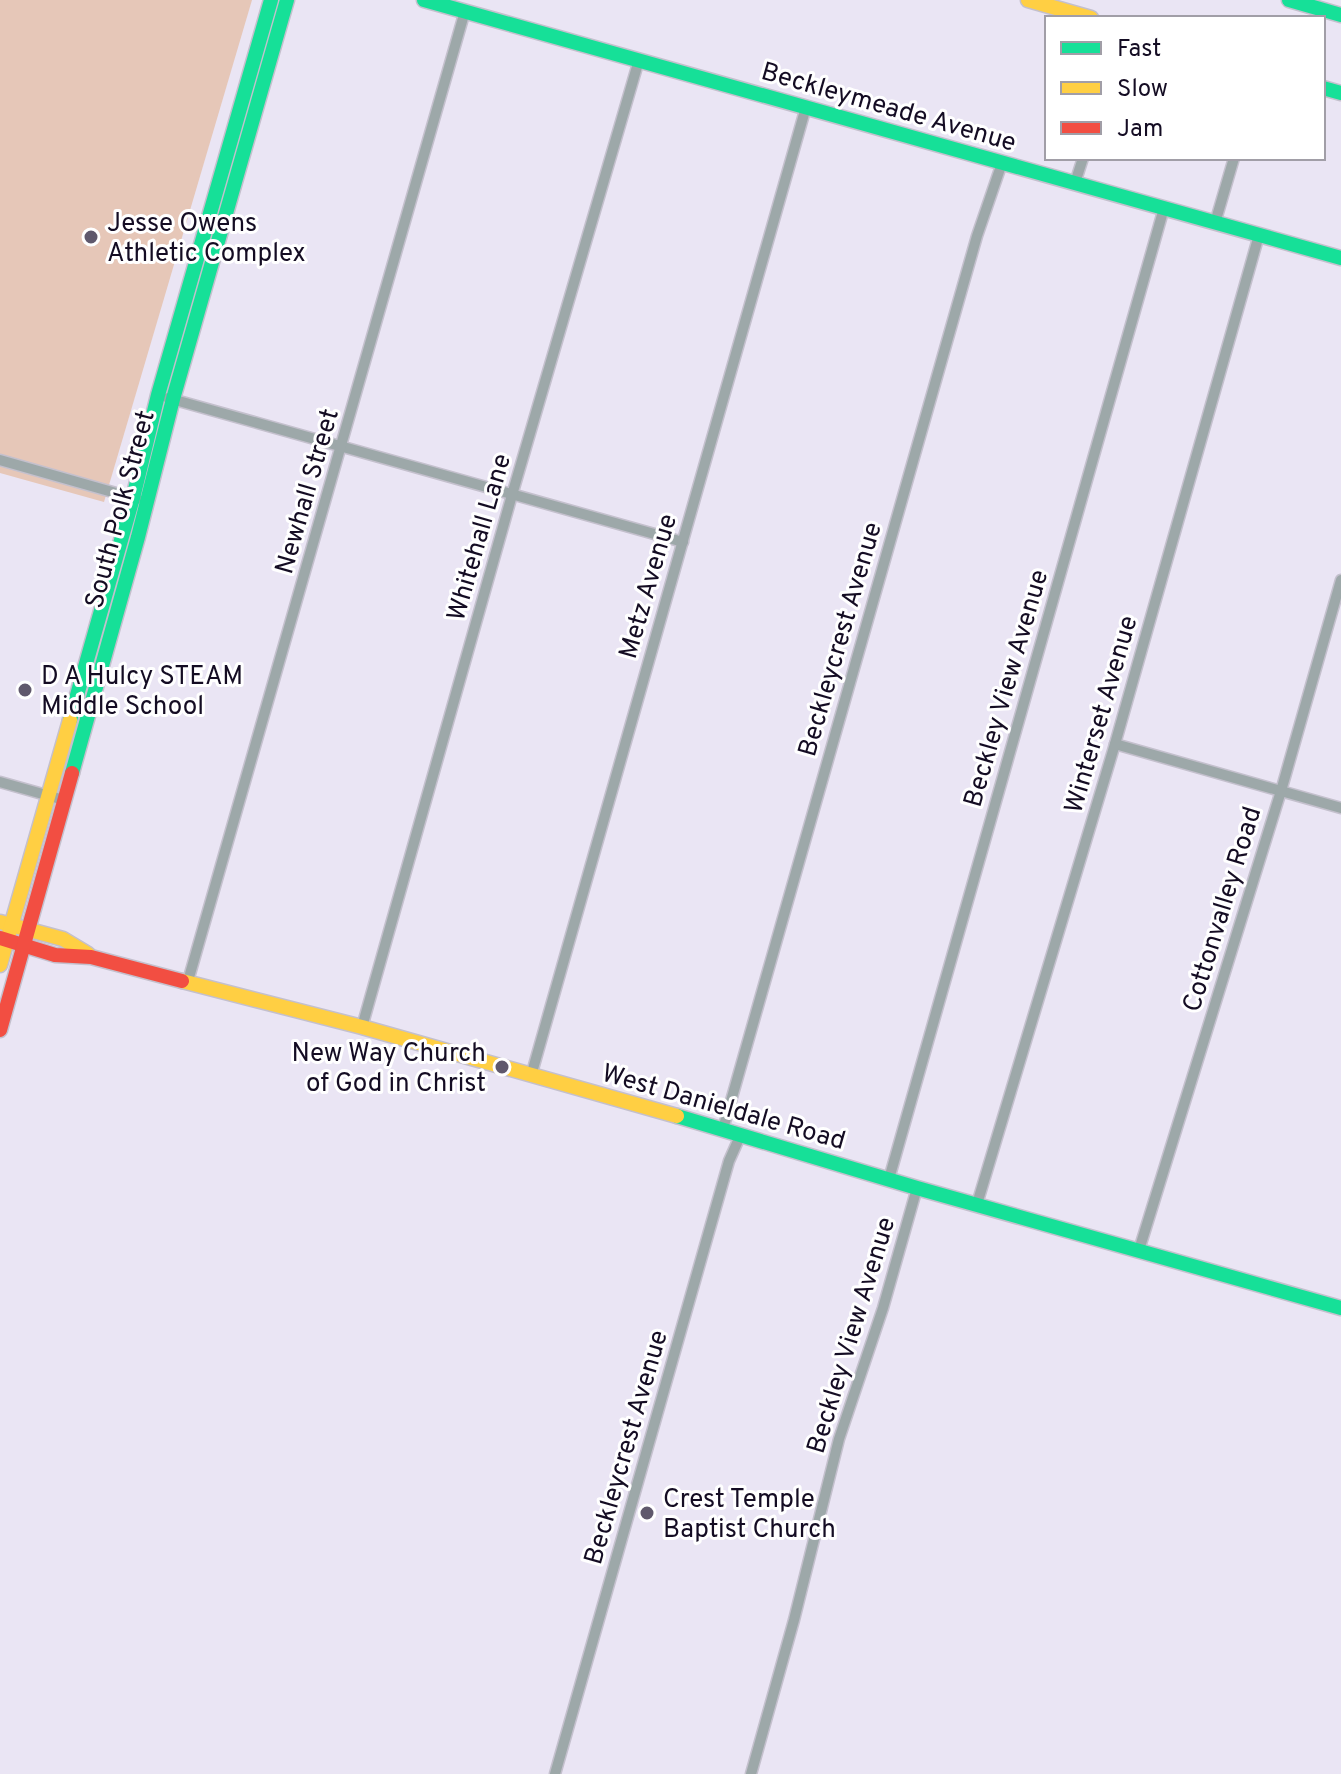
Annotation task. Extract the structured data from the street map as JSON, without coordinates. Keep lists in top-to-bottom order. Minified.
{"streets":{"main road":["Beckleymeade Avenue","South Polk Street","West Danieldale Road"],"street":["Newhall Street","Whitehall Lane","Metz Avenue","Beckleycrest Avenue","Beckley View Avenue","Winterset Avenue","Cottonvalley Road"]},"crossings":[["Beckleymeade Avenue","Newhall Street"],["Beckleymeade Avenue","Whitehall Lane"],["Beckleymeade Avenue","Metz Avenue"],["Beckleymeade Avenue","Beckleycrest Avenue"],["Beckleymeade Avenue","Beckley View Avenue"],["Beckleymeade Avenue","Winterset Avenue"],["Newhall Street","West Danieldale Road"],["South Polk Street","West Danieldale Road"],["Whitehall Lane","West Danieldale Road"],["Metz Avenue","West Danieldale Road"],["Beckleycrest Avenue","West Danieldale Road"],["Beckley View Avenue","West Danieldale Road"],["Winterset Avenue","West Danieldale Road"],["Cottonvalley Road","West Danieldale Road"]],"places":["Jesse Owens Athletic Complex","D A Hulcy STEAM Middle School","New Way Church of God in Christ","Crest Temple Baptist Church"],"legend":["Fast","Slow","Jam"]}
